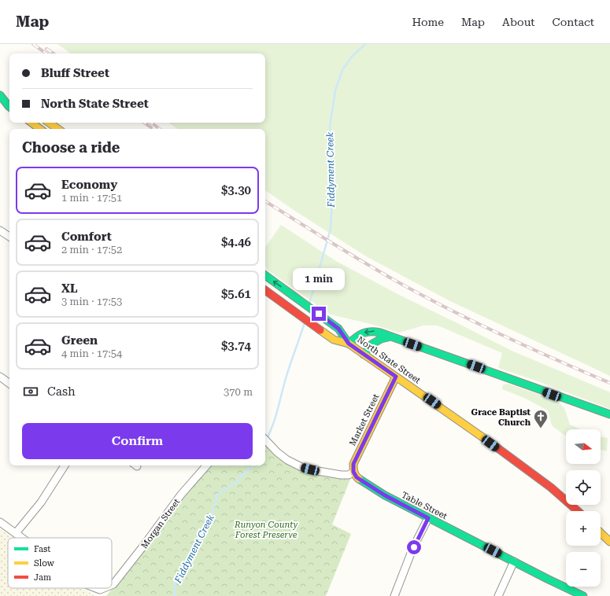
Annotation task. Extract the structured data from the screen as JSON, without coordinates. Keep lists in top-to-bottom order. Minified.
{"streets":{"main road":["North State Street","Market Street","Table Street"],"street":["Morgan Street"]},"crossings":[["North State Street","Market Street"],["Market Street","Table Street"]],"water":["Fiddyment Creek"],"parks":["Runyon County Forest Preserve"],"places":{"church":["Grace Baptist Church"]},"legend":["Fast","Slow","Jam"],"north":"right","page":{"header":"Map","nav":["Home","Map","About","Contact"],"banner":["Bluff Street","North State Street"],"heading":"Choose a ride","list":[{"name":"Economy","note":"1 min · 17:51","value":"$3.30"},{"name":"Comfort","note":"2 min · 17:52","value":"$4.46"},{"name":"XL","note":"3 min · 17:53","value":"$5.61"},{"name":"Green","note":"4 min · 17:54","value":"$3.74"}],"bubble":"1 min","pay":["Cash","370 m"],"buttons":"Confirm","map_buttons":["+","−"]}}
